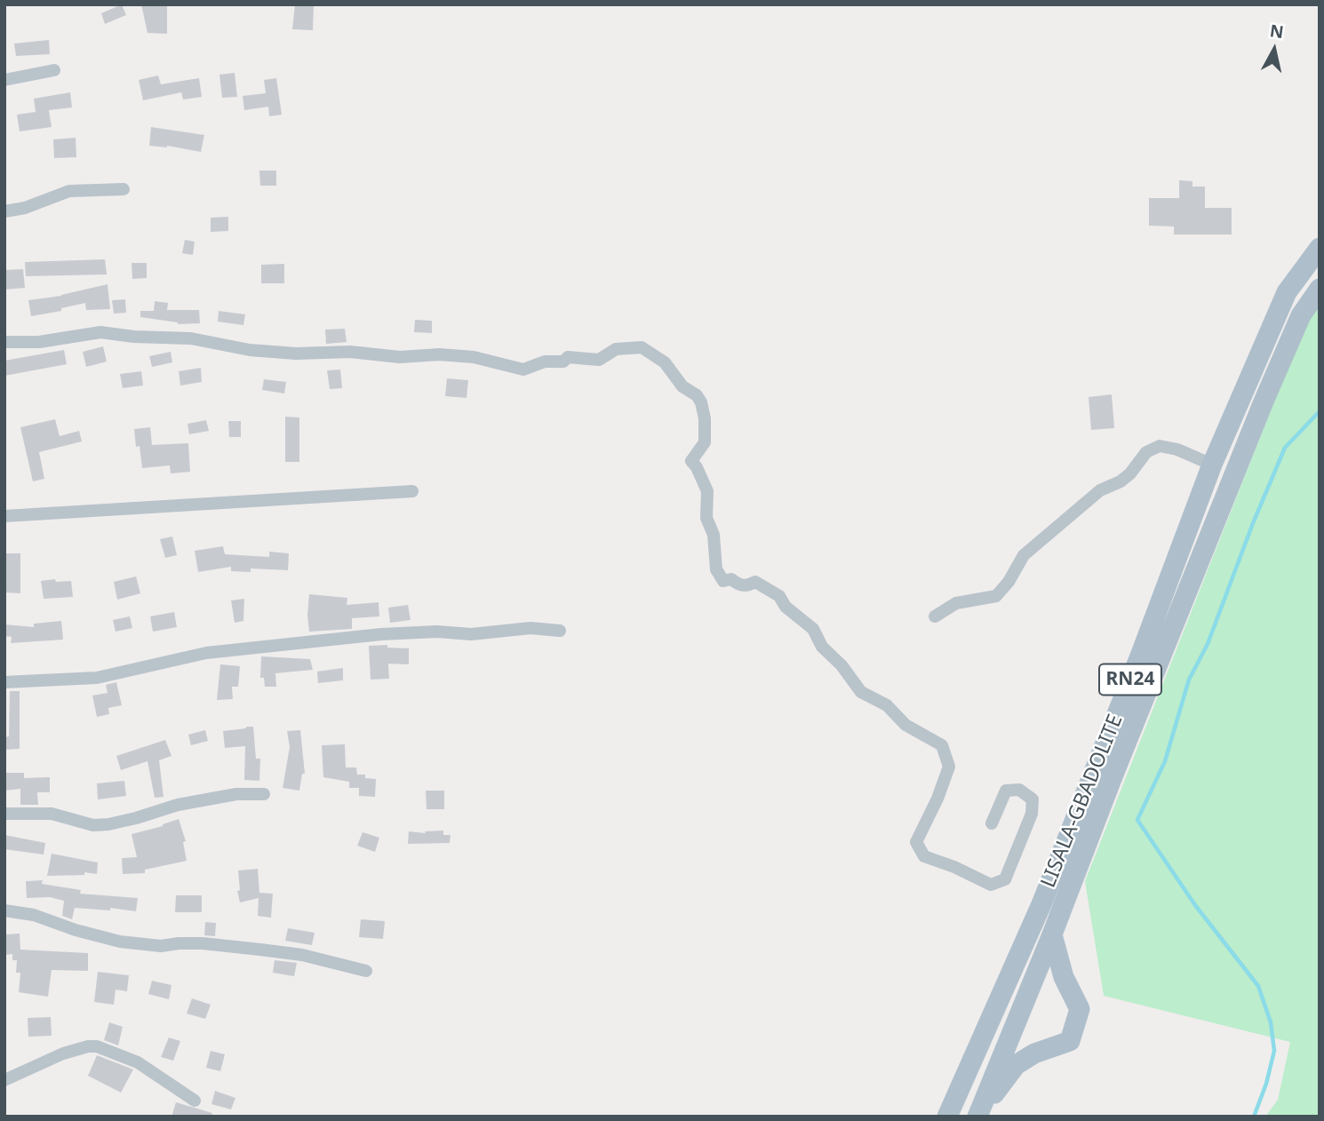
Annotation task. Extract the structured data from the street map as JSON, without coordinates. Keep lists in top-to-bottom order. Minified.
{"streets":{"main road":["RN24","LISALA-GBADOLITE"]},"north":"top"}
